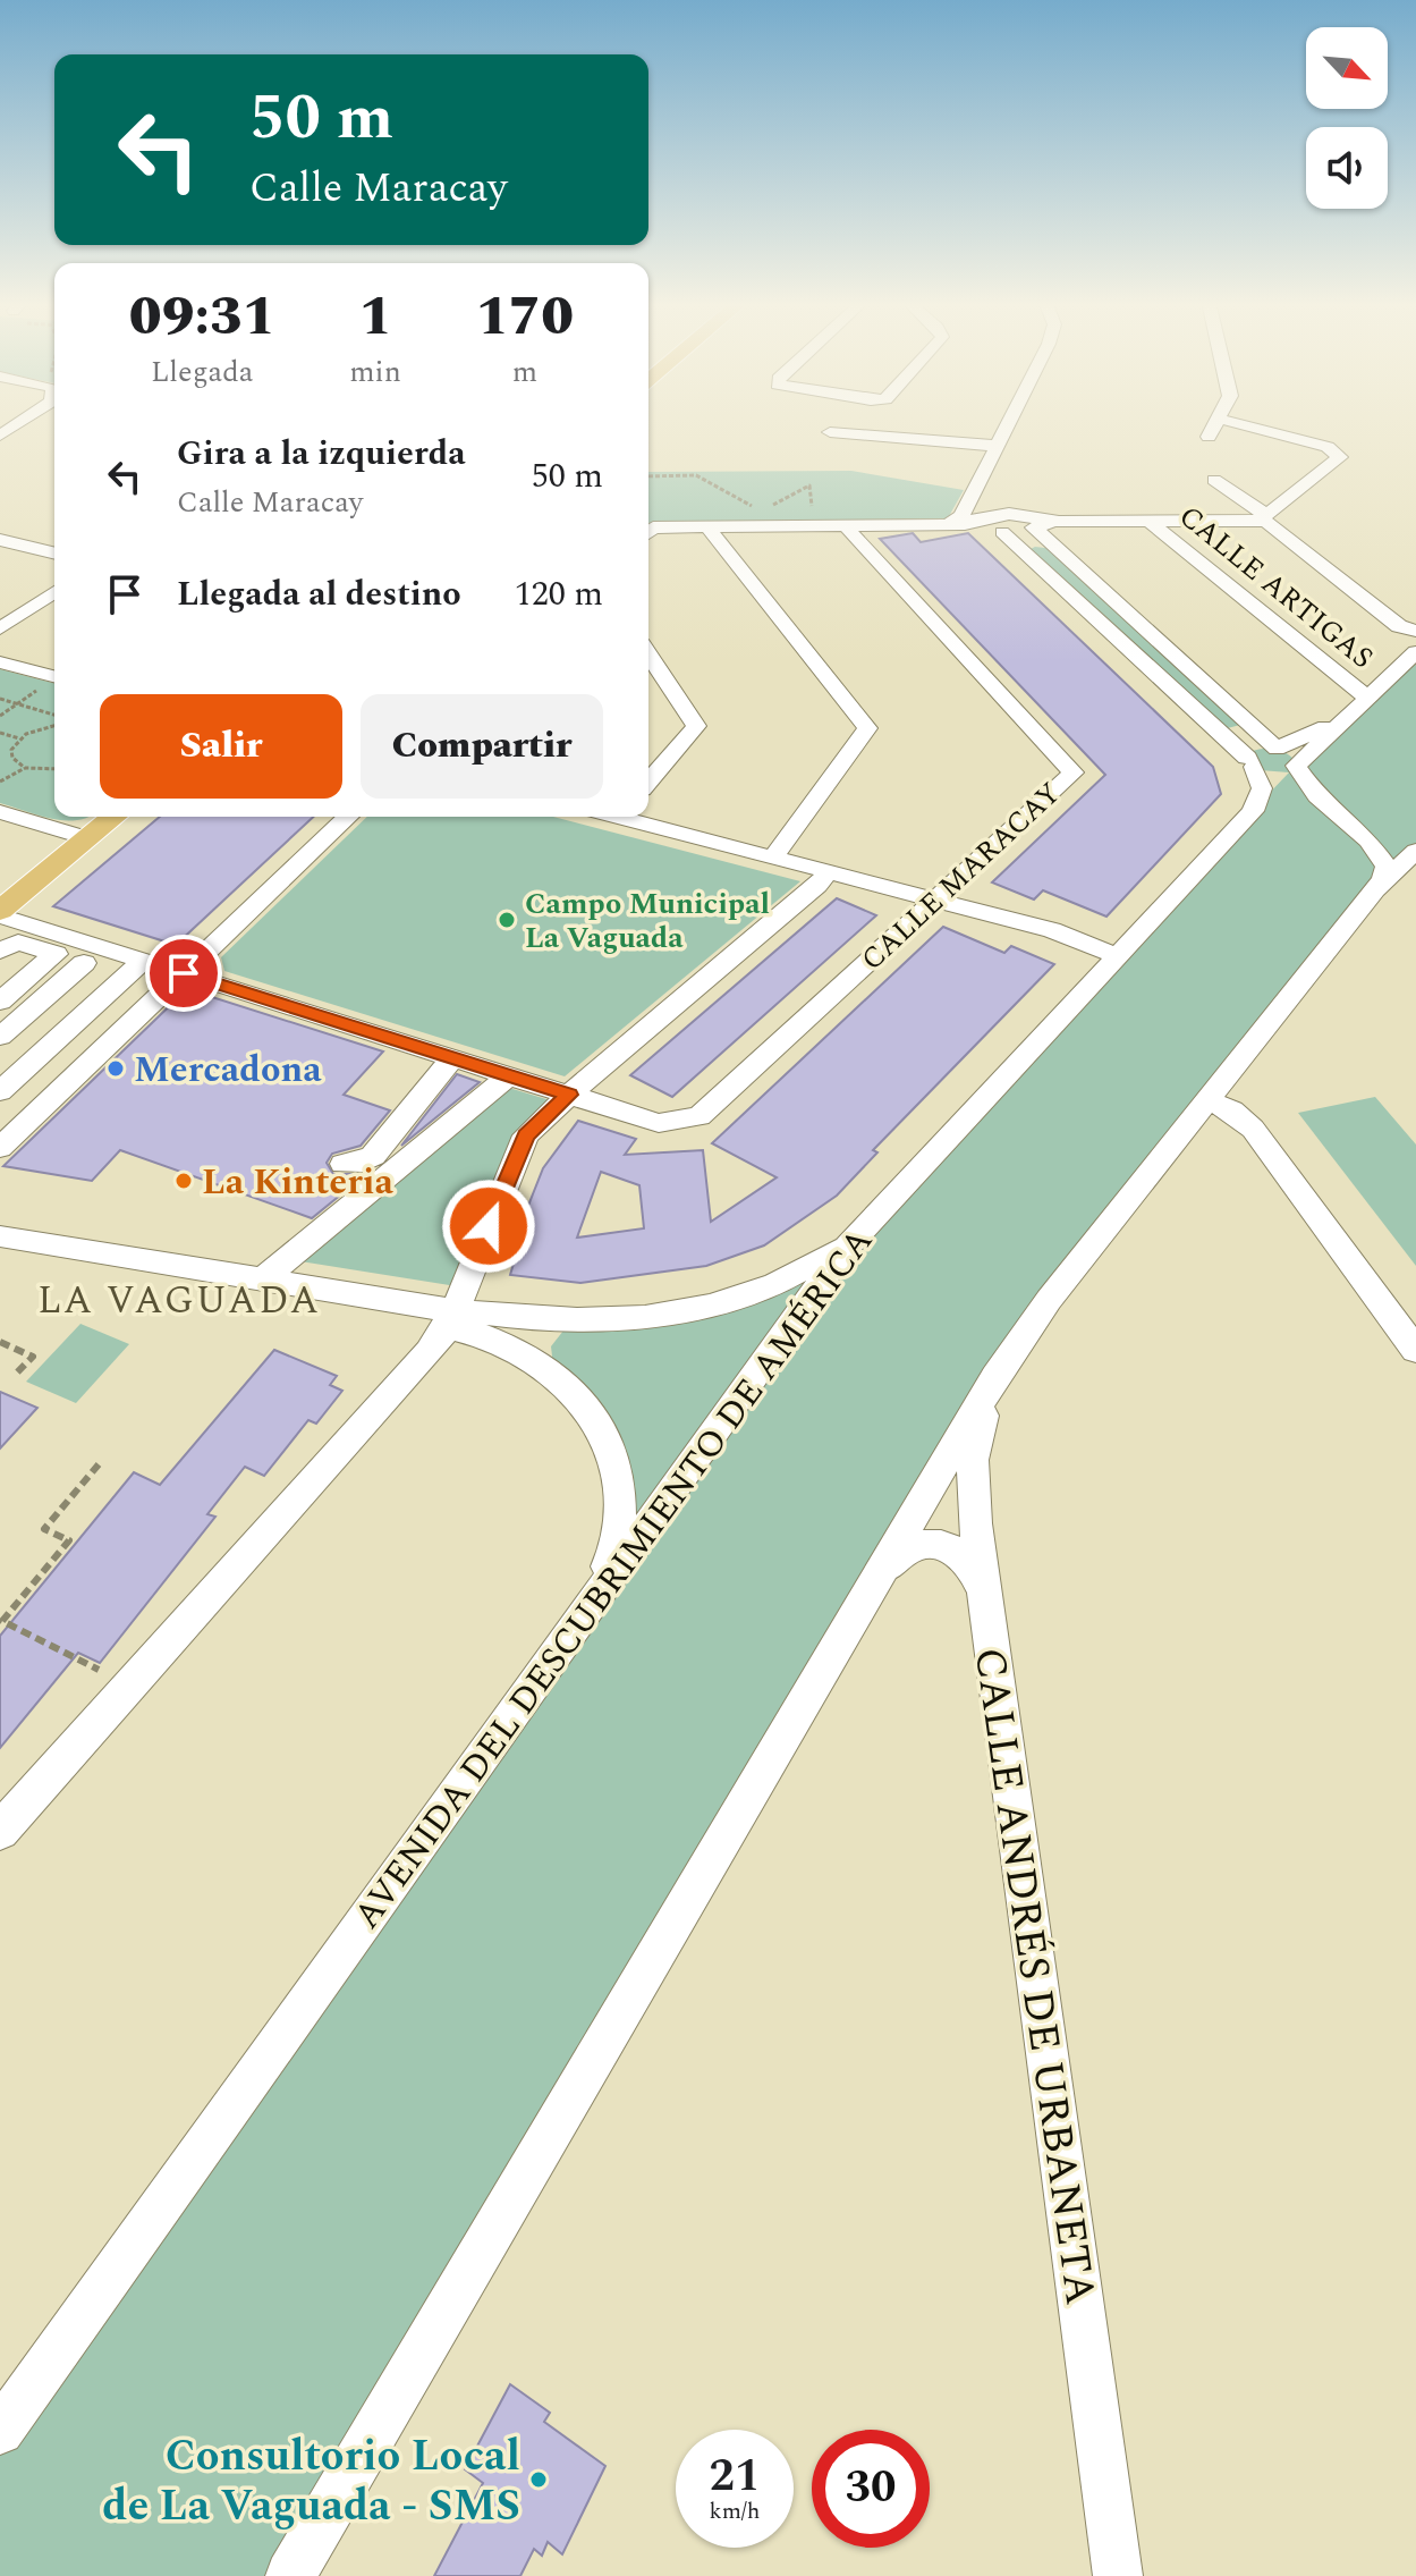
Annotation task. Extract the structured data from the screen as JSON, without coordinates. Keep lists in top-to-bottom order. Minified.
{"streets":{"street":["CALLE ARTIGAS","CALLE MARACAY","AVENIDA DEL DESCUBRIMIENTO DE AMÉRICA","CALLE ANDRÉS DE URBANETA"]},"districts":["LA VAGUADA"],"places":["Campo Municipal La Vaguada","Mercadona","La Kinteria","Consultorio Local de La Vaguada - SMS"],"north":"bottom right","page":{"turn":["50 m","Calle Maracay"],"eta":["09:31","Llegada","1","min","170","m"],"list":[{"name":"Gira a la izquierda","note":"Calle Maracay","value":"50 m"},{"name":"Llegada al destino","value":"120 m"}],"buttons":["Salir","Compartir"],"speed":"21 km/h","limit":"30"}}
